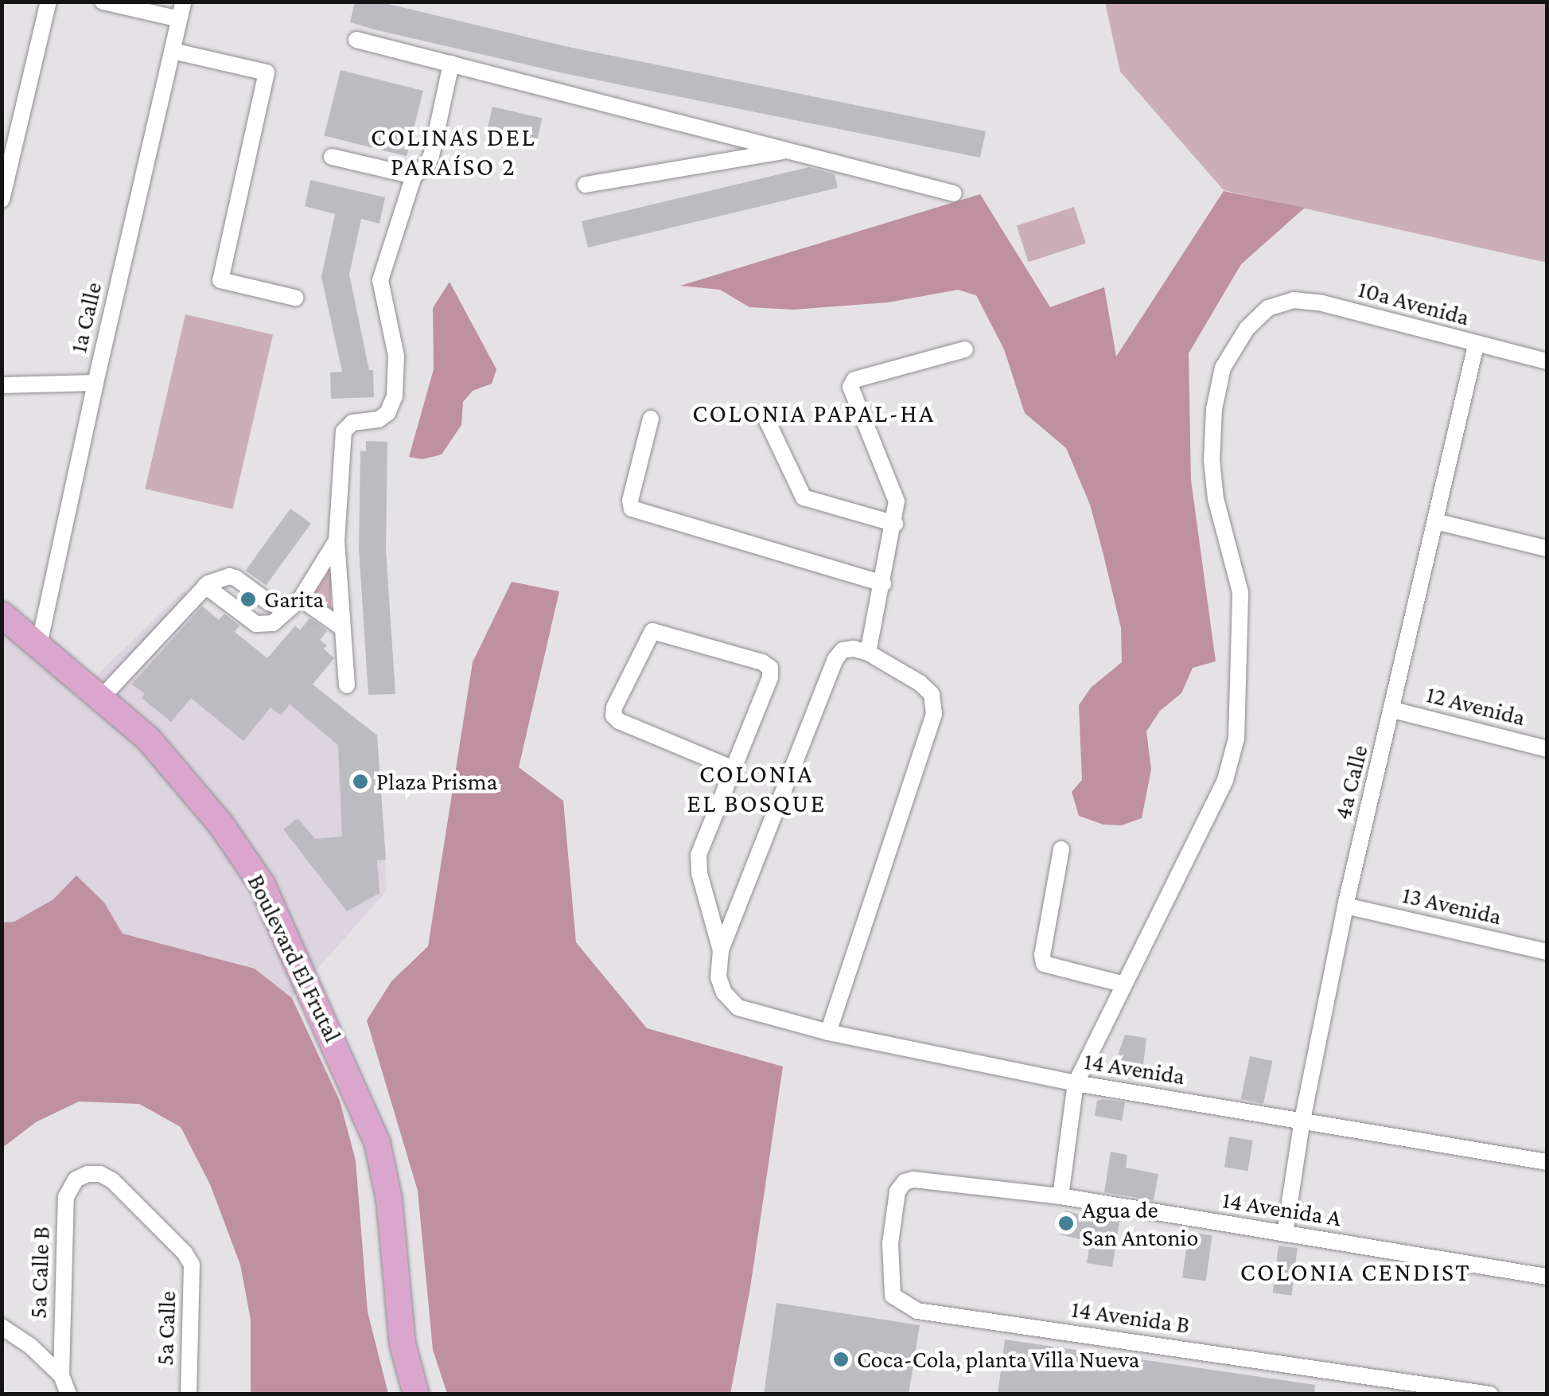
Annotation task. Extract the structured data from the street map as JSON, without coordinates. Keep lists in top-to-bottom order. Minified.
{"streets":{"main road":["Boulevard El Frutal"],"street":["10a Avenida","1a Calle","12 Avenida","4a Calle","13 Avenida","14 Avenida","14 Avenida A","5a Calle B","14 Avenida B","5a Calle"]},"crossings":[["10a Avenida","4a Calle"],["1a Calle","Boulevard El Frutal"],["12 Avenida","4a Calle"],["4a Calle","13 Avenida"],["4a Calle","14 Avenida"],["4a Calle","14 Avenida A"],["14 Avenida A","14 Avenida B"],["5a Calle B","5a Calle"]],"districts":["COLINAS DEL PARAÍSO 2","COLONIA PAPAL-HA","COLONIA EL BOSQUE","COLONIA CENDIST"],"places":["Garita","Plaza Prisma","Agua de San Antonio","Coca-Cola, planta Villa Nueva"]}
